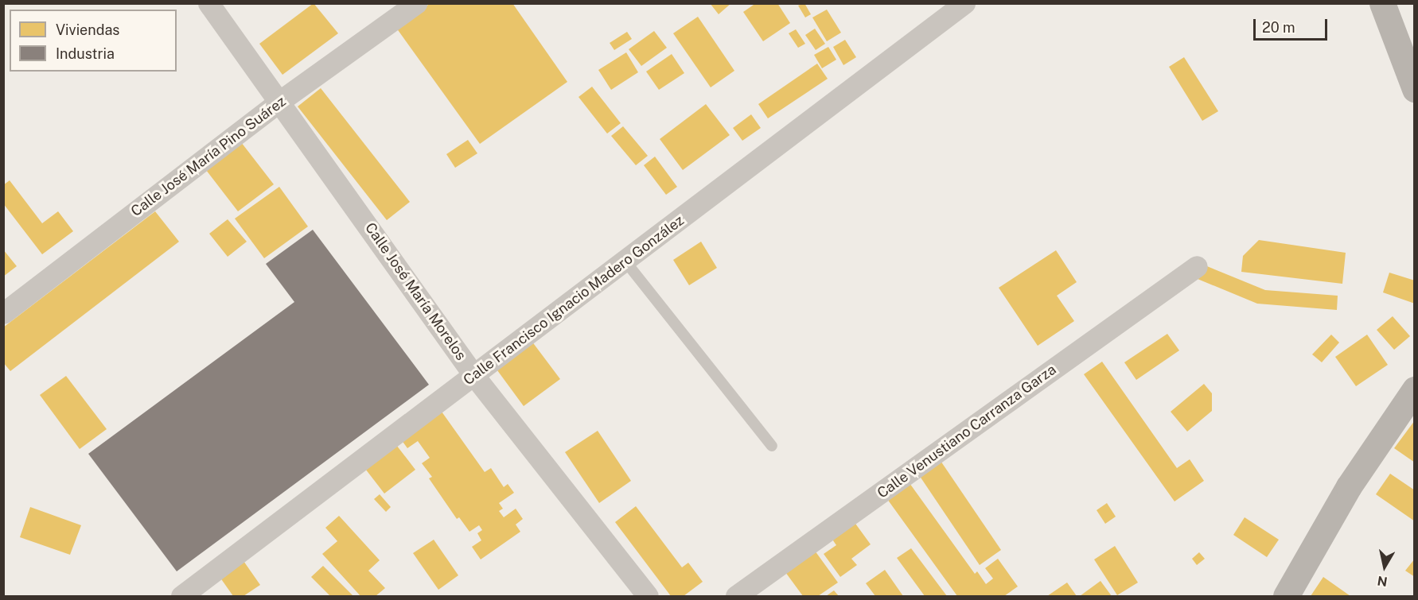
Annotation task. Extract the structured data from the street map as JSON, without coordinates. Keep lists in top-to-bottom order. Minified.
{"streets":{"street":["Calle José María Pino Suárez","Calle José María Morelos","Calle Francisco Ignacio Madero González","Calle Venustiano Carranza Garza"]},"crossings":[["Calle José María Pino Suárez","Calle José María Morelos"],["Calle José María Morelos","Calle Francisco Ignacio Madero González"]],"legend":["Viviendas","Industria"],"scale_bar":"20 m","north":"bottom"}
